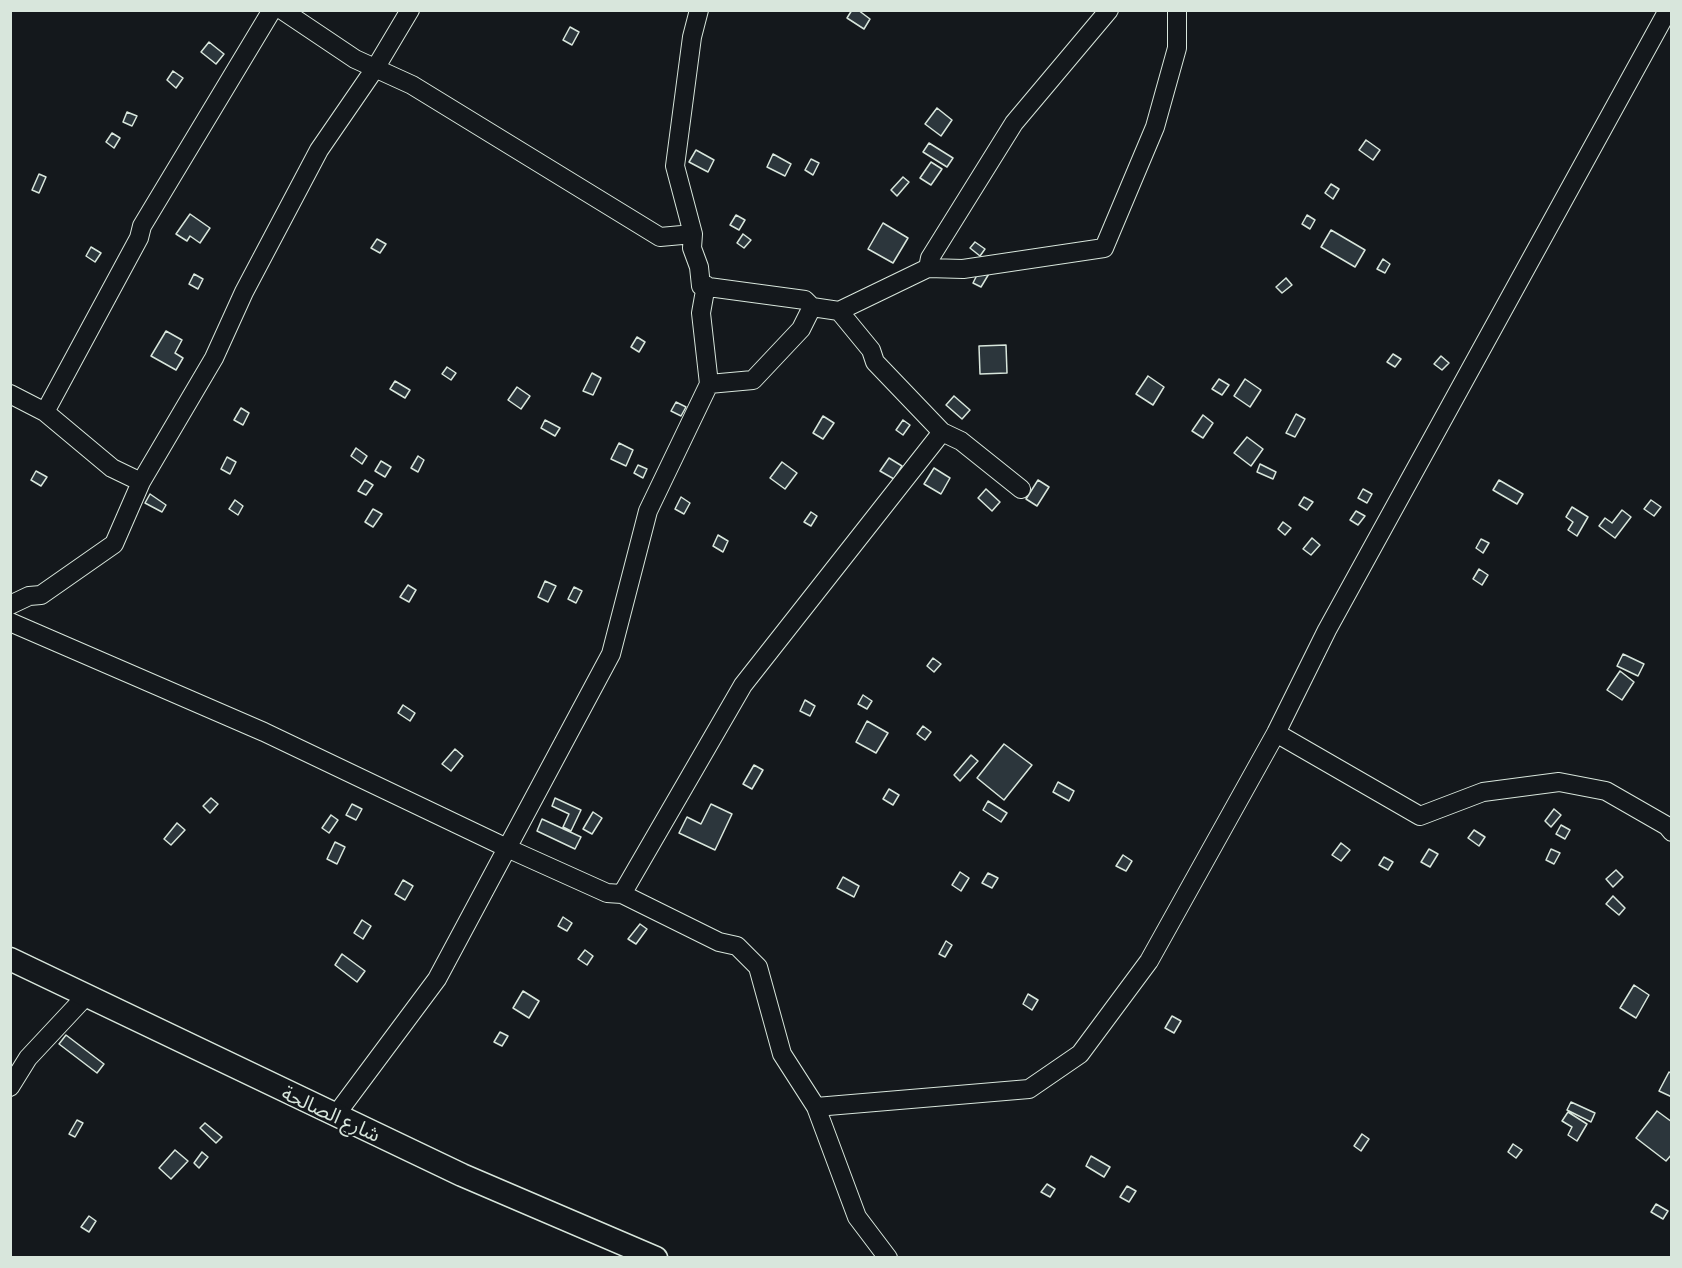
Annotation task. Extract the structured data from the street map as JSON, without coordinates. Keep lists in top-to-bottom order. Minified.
{"streets":{"main road":["شارع الصالحة"]}}
